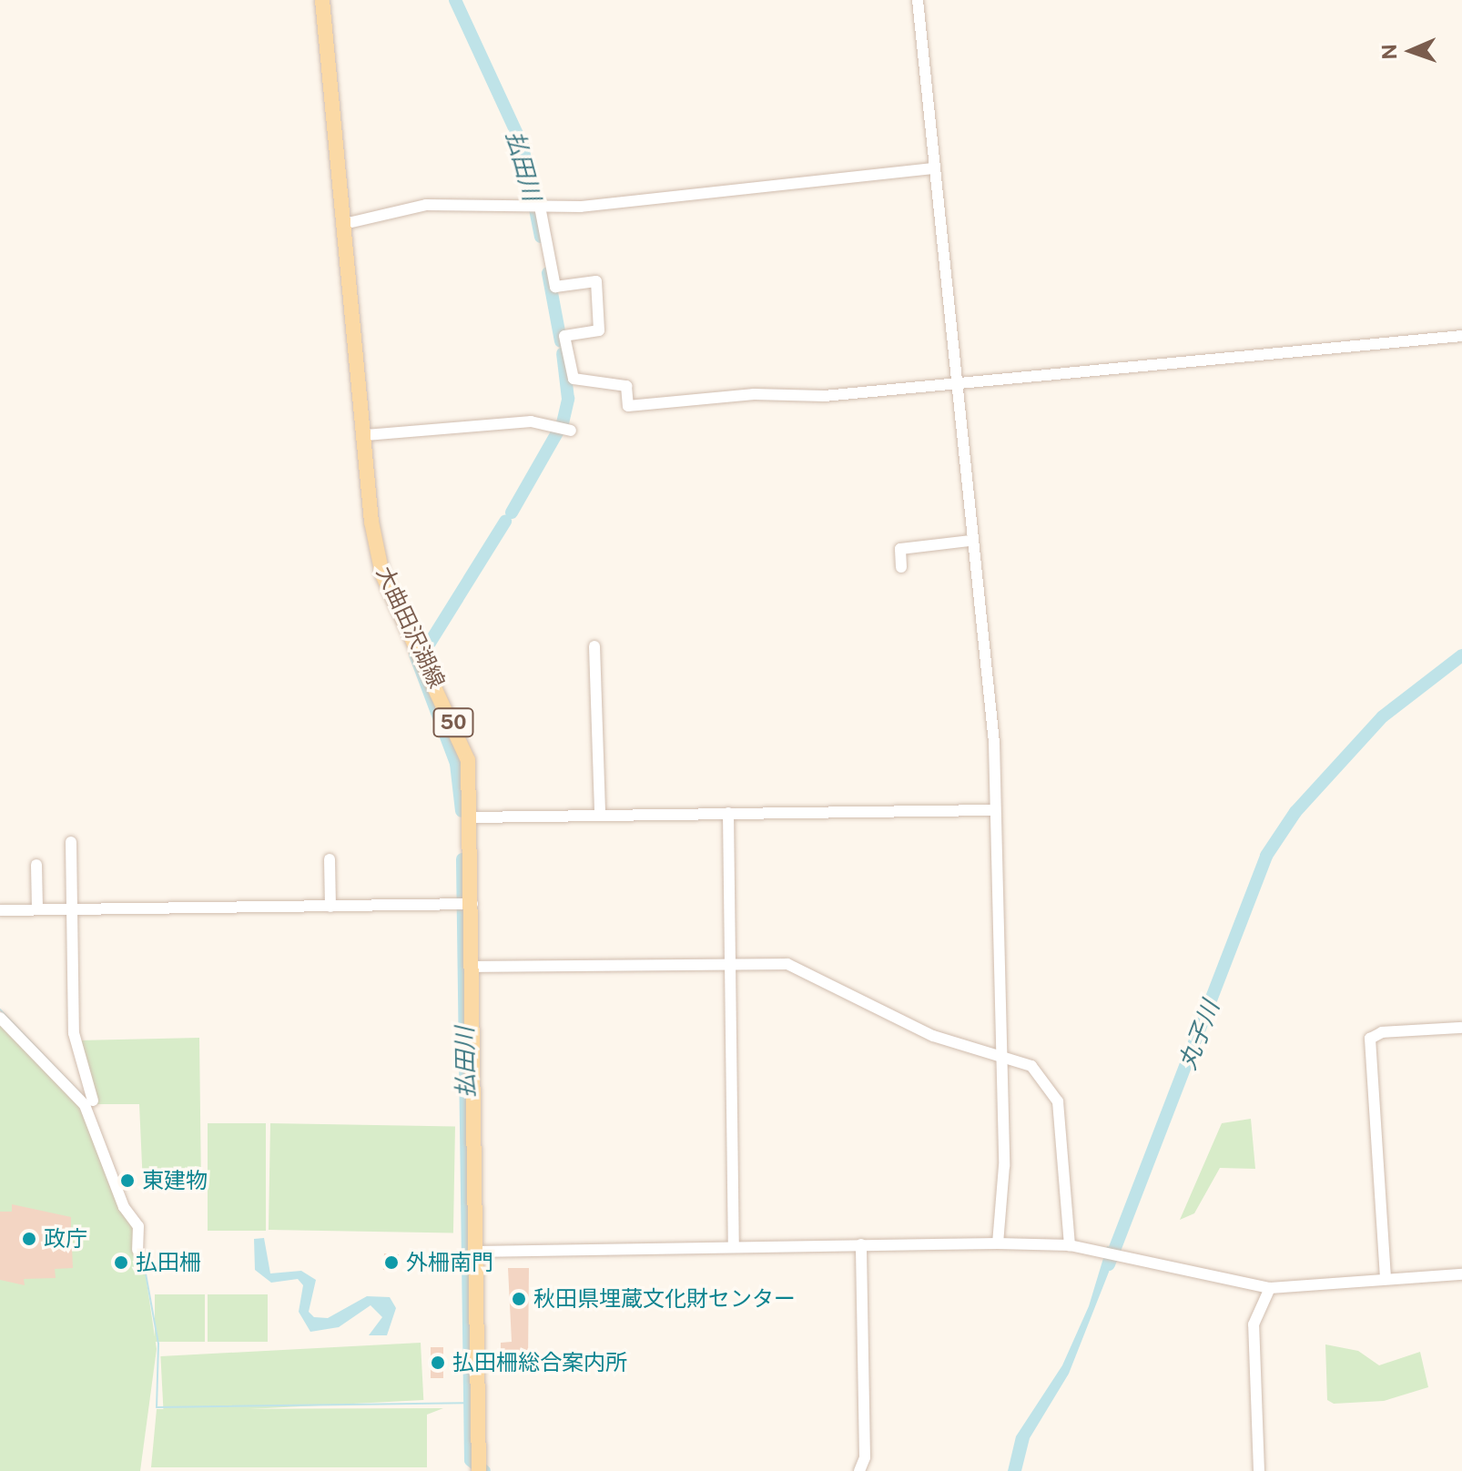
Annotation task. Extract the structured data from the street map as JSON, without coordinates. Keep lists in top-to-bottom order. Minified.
{"streets":{"main road":["大曲田沢湖線","50"]},"water":["払田川","丸子川"],"places":["東建物","政庁","払田柵","外柵南門","秋田県埋蔵文化財センター","払田柵総合案内所"],"north":"left"}
